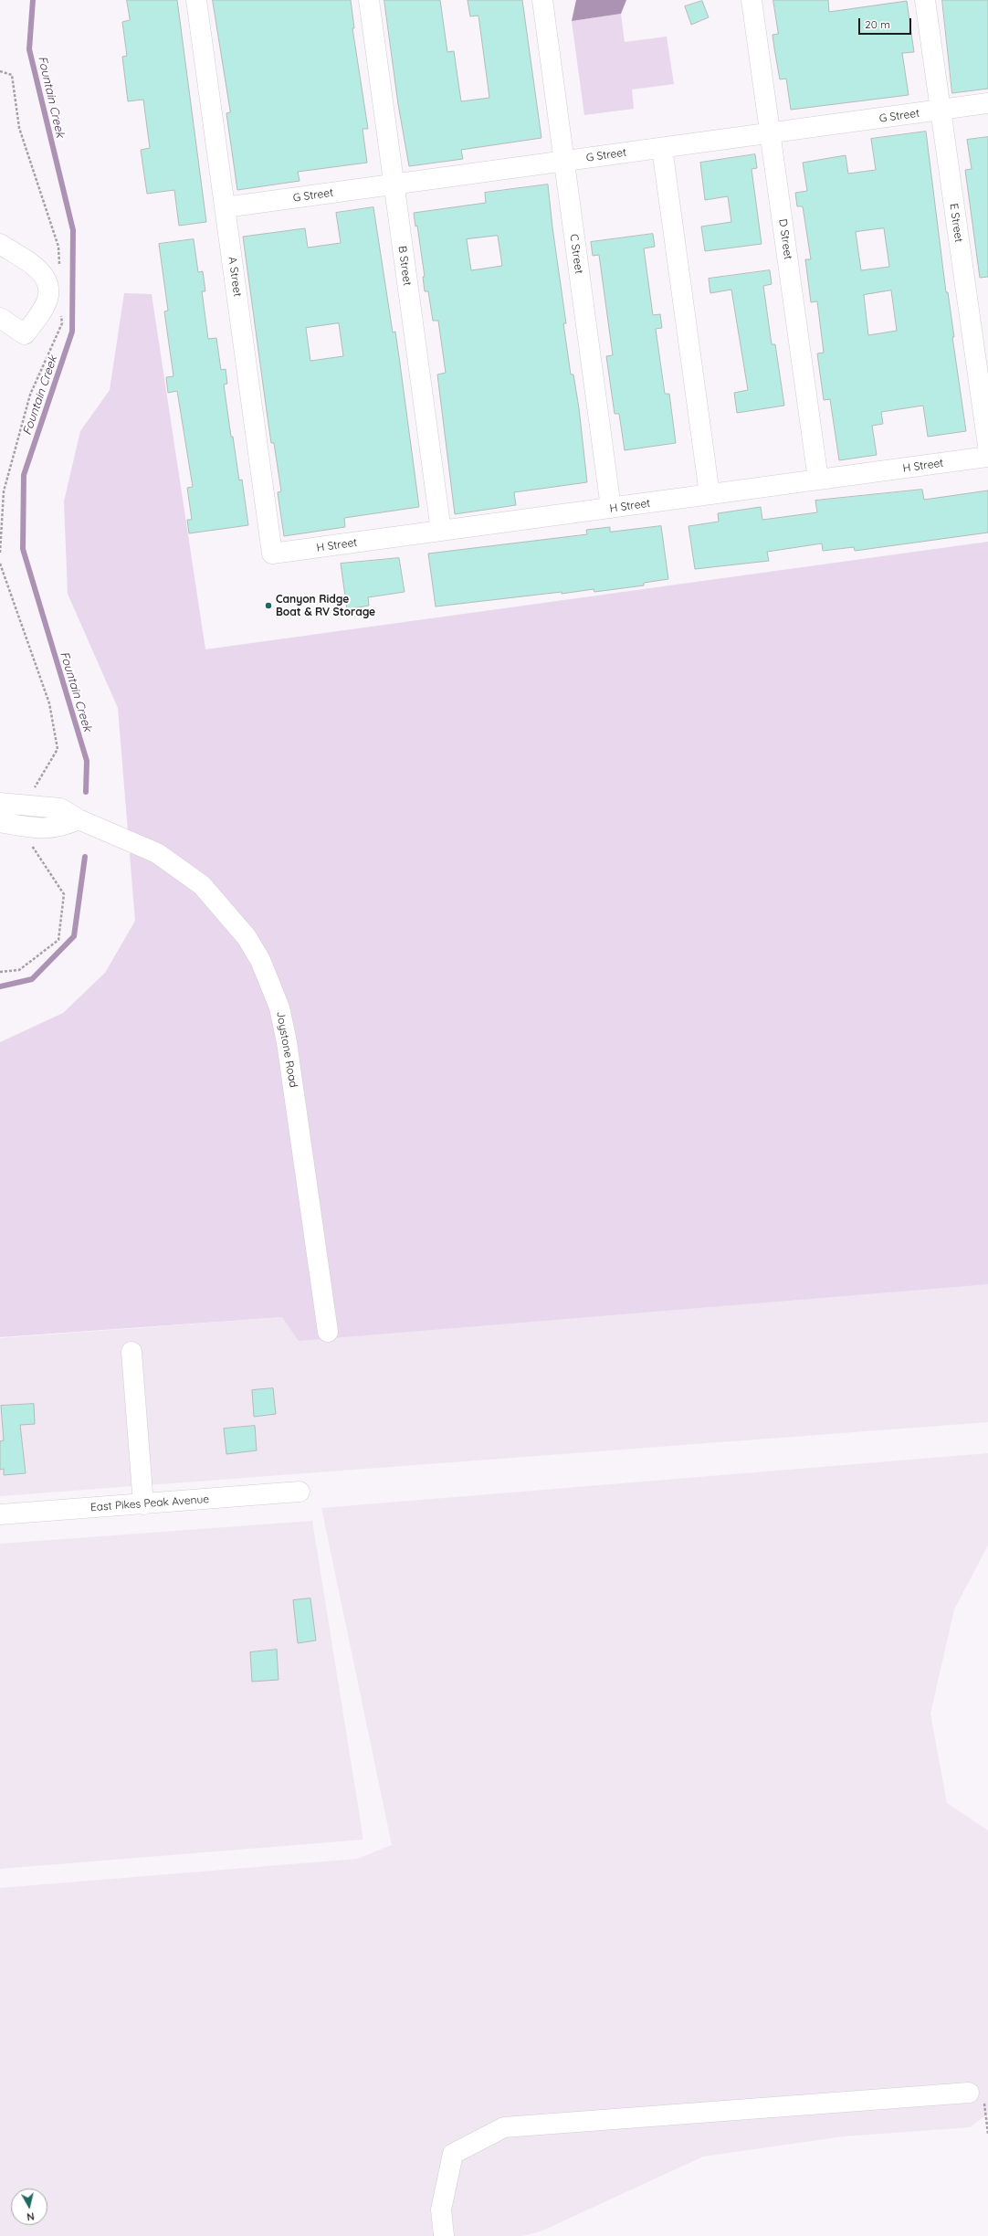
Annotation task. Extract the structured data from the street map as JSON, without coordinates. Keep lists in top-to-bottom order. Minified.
{"streets":{"street":["G Street","E Street","D Street","C Street","B Street","A Street","H Street","Joystone Road","East Pikes Peak Avenue"]},"crossings":[["G Street","E Street"],["G Street","D Street"],["G Street","C Street"],["G Street","B Street"],["G Street","A Street"],["D Street","H Street"],["C Street","H Street"],["B Street","H Street"],["A Street","H Street"]],"water":["Fountain Creek"],"places":["Canyon Ridge Boat & RV Storage"],"scale_bar":"20 m","north":"bottom"}
